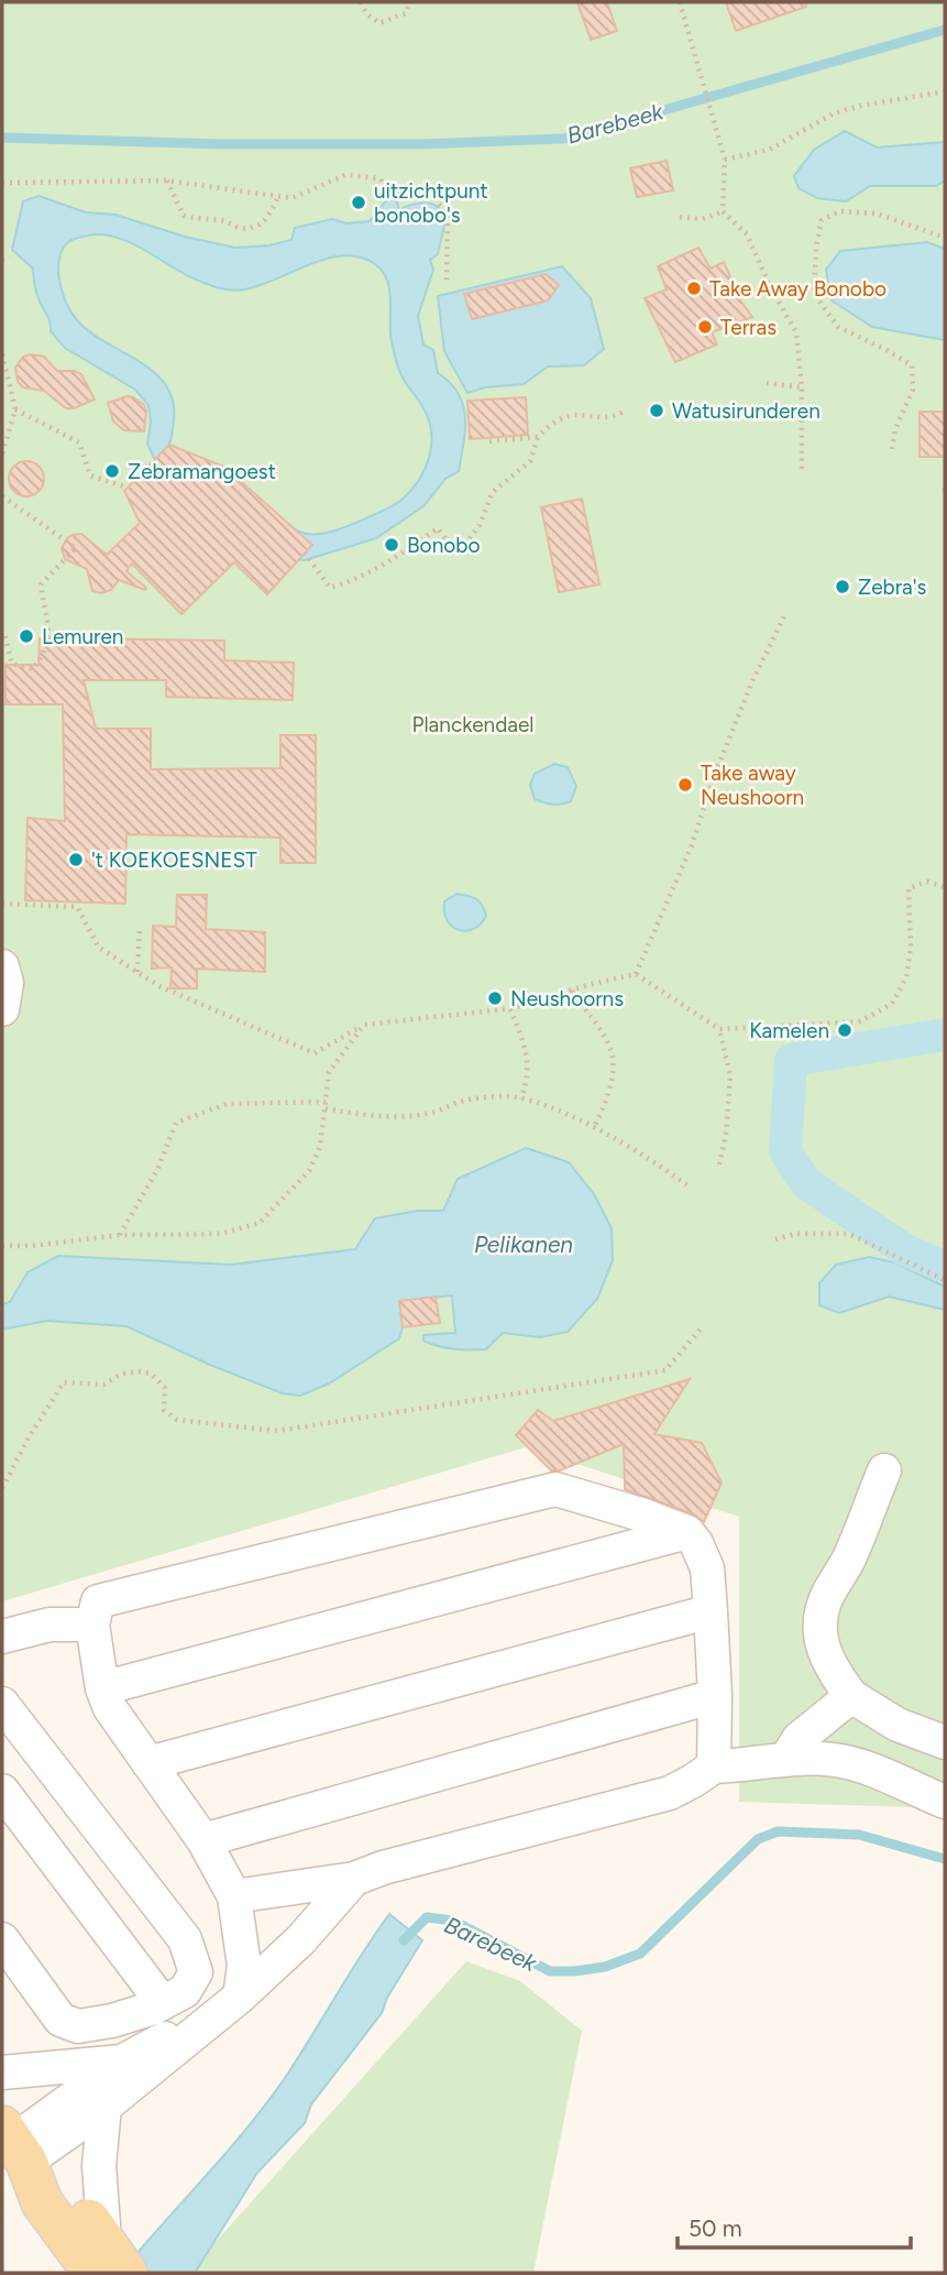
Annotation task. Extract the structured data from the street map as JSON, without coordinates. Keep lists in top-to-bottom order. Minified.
{"water":["Barebeek","Pelikanen"],"parks":["Planckendael"],"places":["uitzichtpunt bonobo's","Take Away Bonobo","Terras","Watusirunderen","Zebramangoest","Bonobo","Zebra's","Lemuren","Take away Neushoorn","'t KOEKOESNEST","Neushoorns","Kamelen"],"scale_bar":"50 m"}
